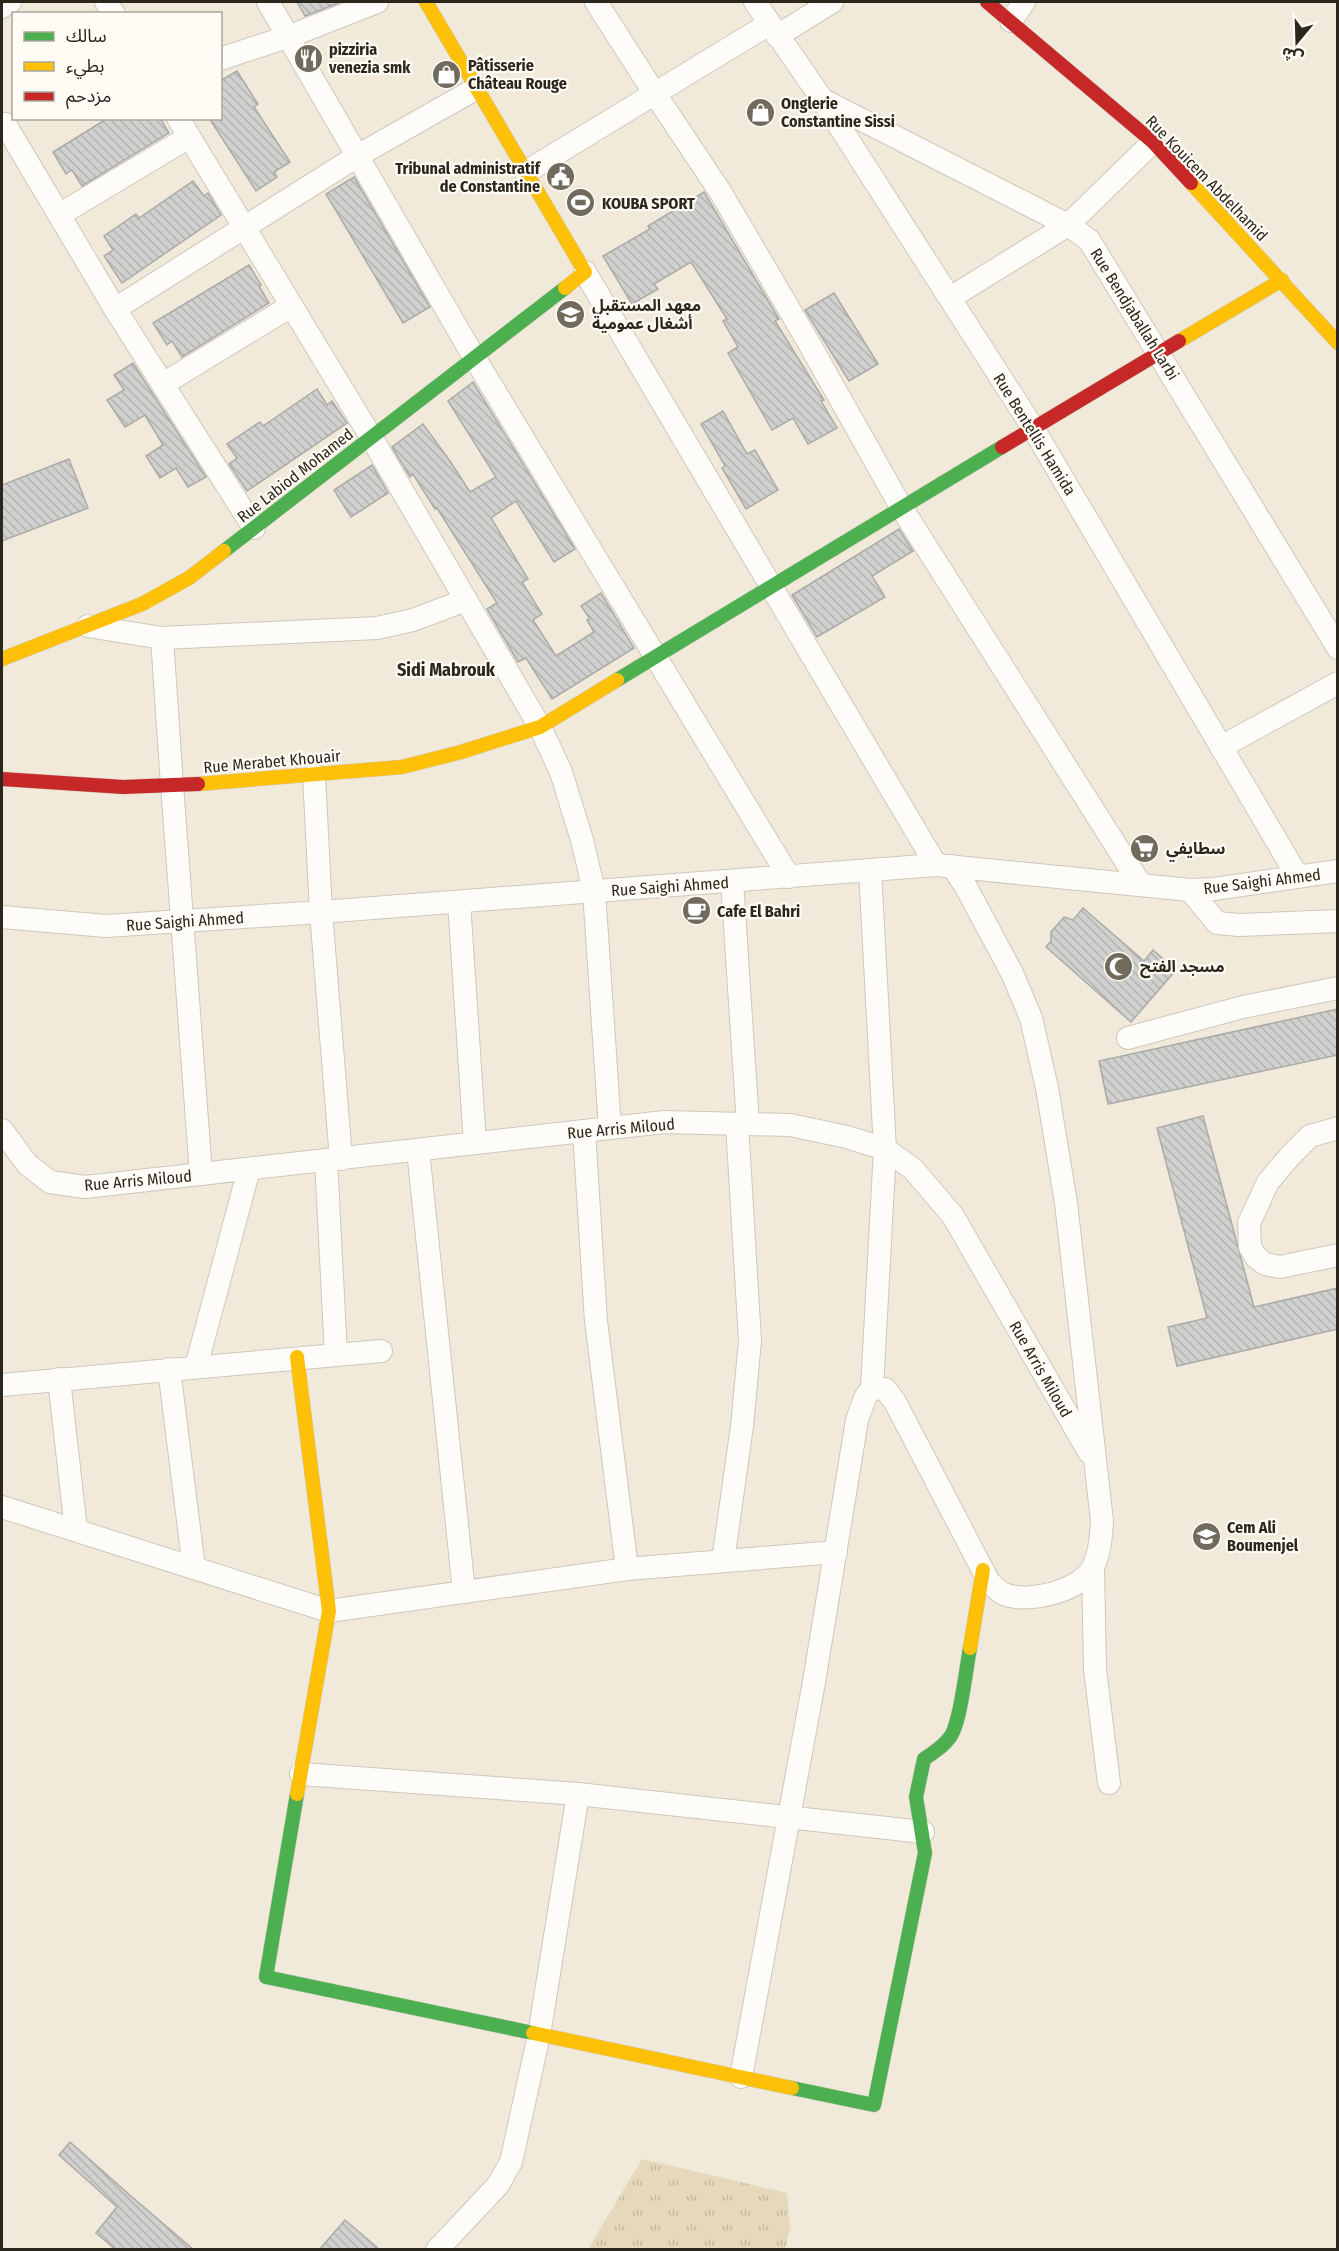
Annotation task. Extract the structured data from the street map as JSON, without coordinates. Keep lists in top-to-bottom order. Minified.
{"streets":{"street":["Rue Kouicem Abdelhamid","Rue Bendjaballah Larbi","Rue Bentellis Hamida","Rue Labiod Mohamed","Rue Merabet Khouair","Rue Saighi Ahmed","Rue Arris Miloud"]},"crossings":[["Rue Kouicem Abdelhamid","Rue Merabet Khouair"],["Rue Bendjaballah Larbi","Rue Bentellis Hamida"],["Rue Bendjaballah Larbi","Rue Merabet Khouair"],["Rue Bentellis Hamida","Rue Merabet Khouair"],["Rue Bentellis Hamida","Rue Saighi Ahmed"]],"districts":["Sidi Mabrouk"],"places":{"restaurant":["pizziria venezia smk"],"shop":["Pâtisserie Château Rouge","Onglerie Constantine Sissi"],"public building":["Tribunal administratif de Constantine"],"sports":["KOUBA SPORT"],"school or university":["معهد المستقبل أشغال عمومية","Cem Ali Boumenjel"],"supermarket":["سطايفي"],"cafe":["Cafe El Bahri"],"mosque":["مسجد الفتح"]},"legend":["سالك","بطيء","مزدحم"],"north":"bottom"}
